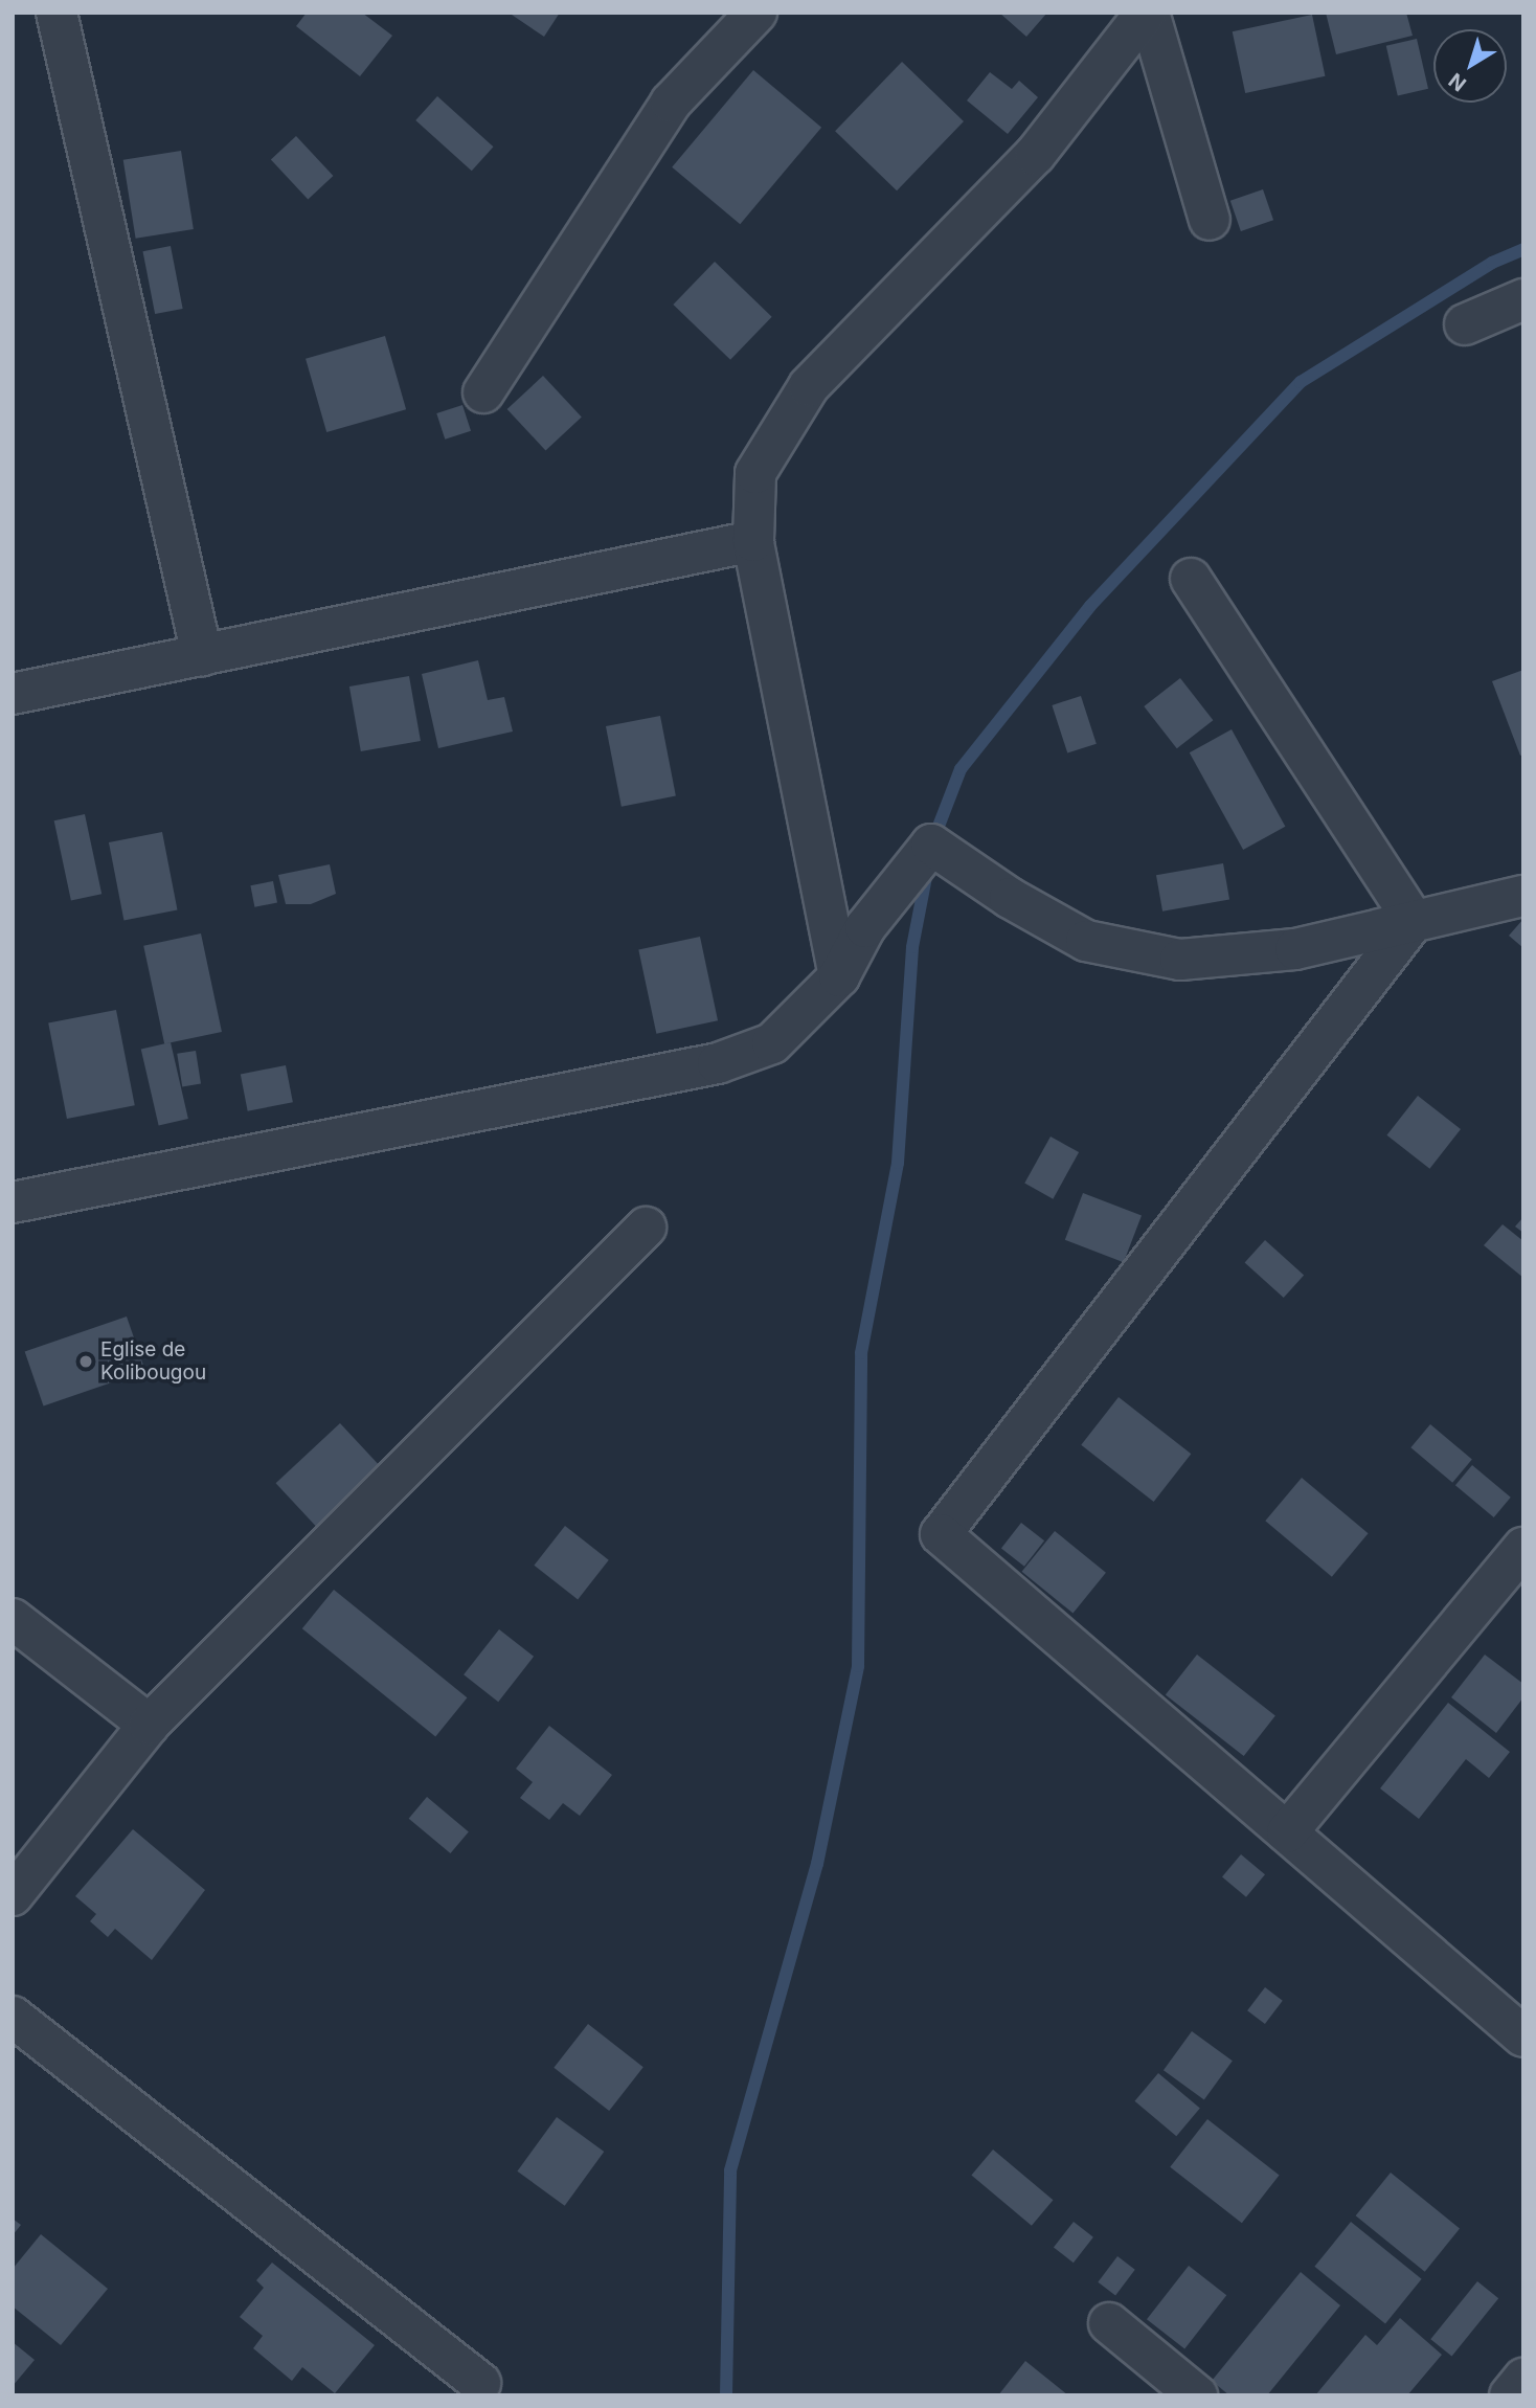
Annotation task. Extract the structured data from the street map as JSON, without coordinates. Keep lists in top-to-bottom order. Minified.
{"places":["Eglise de Kolibougou"],"north":"bottom left"}
